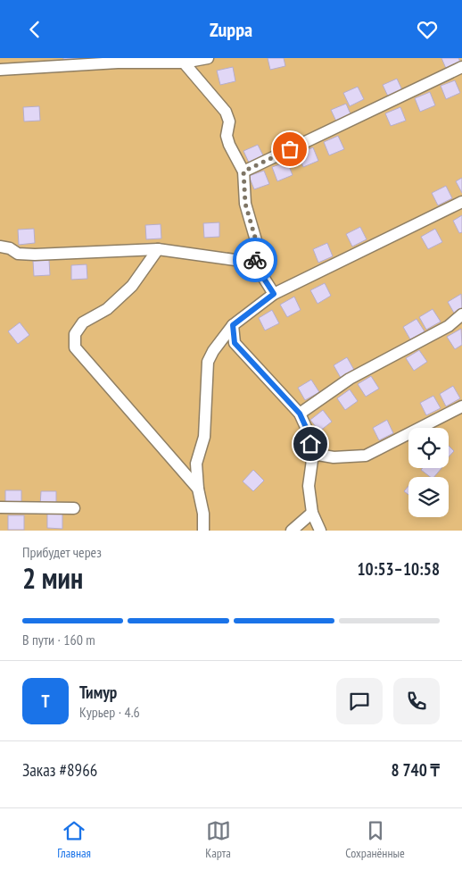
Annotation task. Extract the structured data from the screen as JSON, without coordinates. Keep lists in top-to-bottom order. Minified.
{"page":{"header":"Zuppa","heading":["2 мин","Прибудет через","10:53–10:58"],"panel":["Тимур","Курьер · 4.6","Заказ #8966","8 740 ₸"],"bar":"В пути · 160 m","round":"Т","tabs":["Главная","Карта","Сохранённые"]}}
